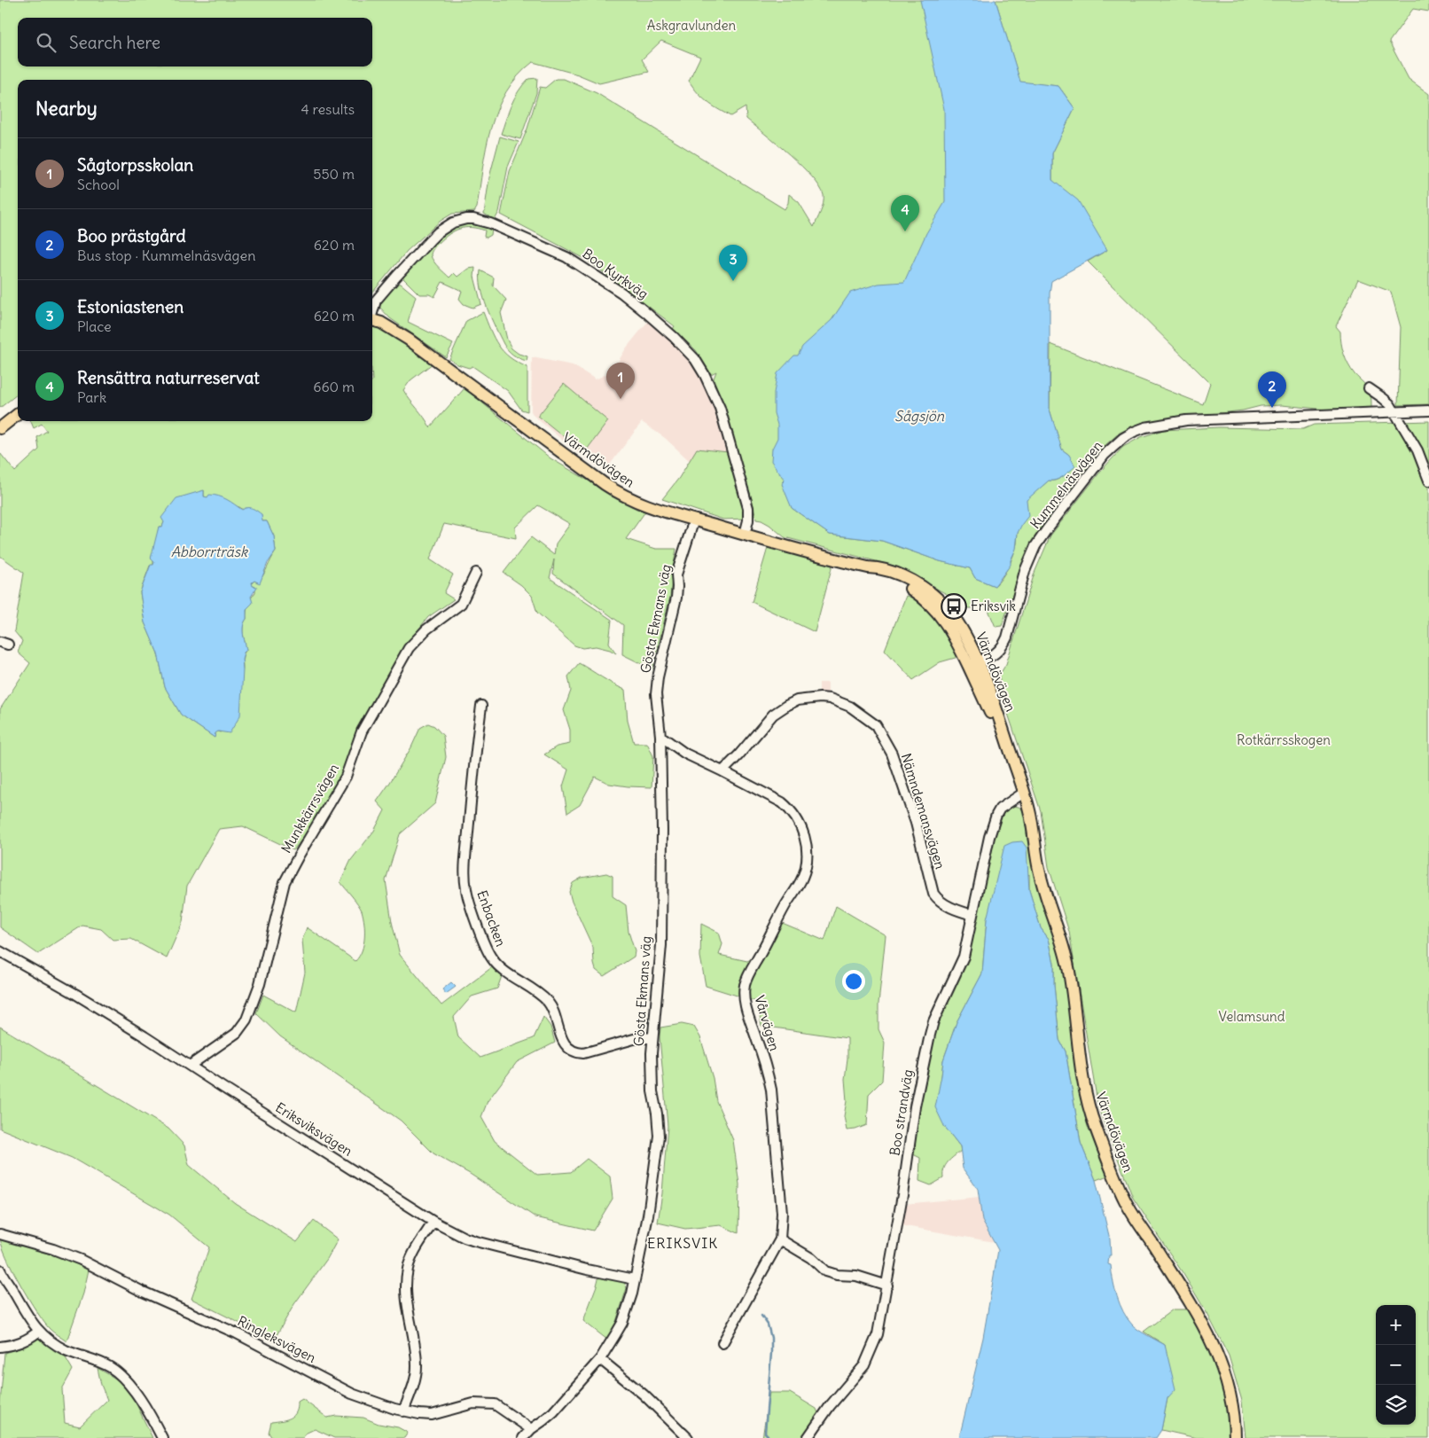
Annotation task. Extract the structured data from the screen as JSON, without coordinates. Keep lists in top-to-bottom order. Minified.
{"streets":{"main road":["Värmdövägen"],"street":["Boo Kyrkväg","Kummelnäsvägen","Gösta Ekmans väg","Munkkärrsvägen","Nämndemansvägen","Enbacken","Vårvägen","Boo strandväg","Eriksviksvägen","Ringleksvägen"]},"crossings":[["Boo Kyrkväg","Värmdövägen"],["Värmdövägen","Kummelnäsvägen"],["Värmdövägen","Gösta Ekmans väg"],["Värmdövägen","Boo strandväg"],["Gösta Ekmans väg","Enbacken"],["Gösta Ekmans väg","Vårvägen"],["Gösta Ekmans väg","Eriksviksvägen"],["Gösta Ekmans väg","Ringleksvägen"],["Munkkärrsvägen","Eriksviksvägen"],["Nämndemansvägen","Vårvägen"],["Nämndemansvägen","Boo strandväg"]],"districts":["ERIKSVIK"],"water":["Sågsjön","Abborrträsk"],"parks":["Askgravlunden","Rotkärrsskogen","Velamsund"],"places":{"bus stop":["Eriksvik"]},"page":{"search":"Search here","heading":["Nearby","4 results"],"list":[{"mark":"1","name":"Sågtorpsskolan","note":"School","value":"550 m"},{"mark":"2","name":"Boo prästgård","note":"Bus stop · Kummelnäsvägen","value":"620 m"},{"mark":"3","name":"Estoniastenen","note":"Place","value":"620 m"},{"mark":"4","name":"Rensättra naturreservat","note":"Park","value":"660 m"}],"pins":["4","3","1","2"],"map_buttons":["+","−"]}}
